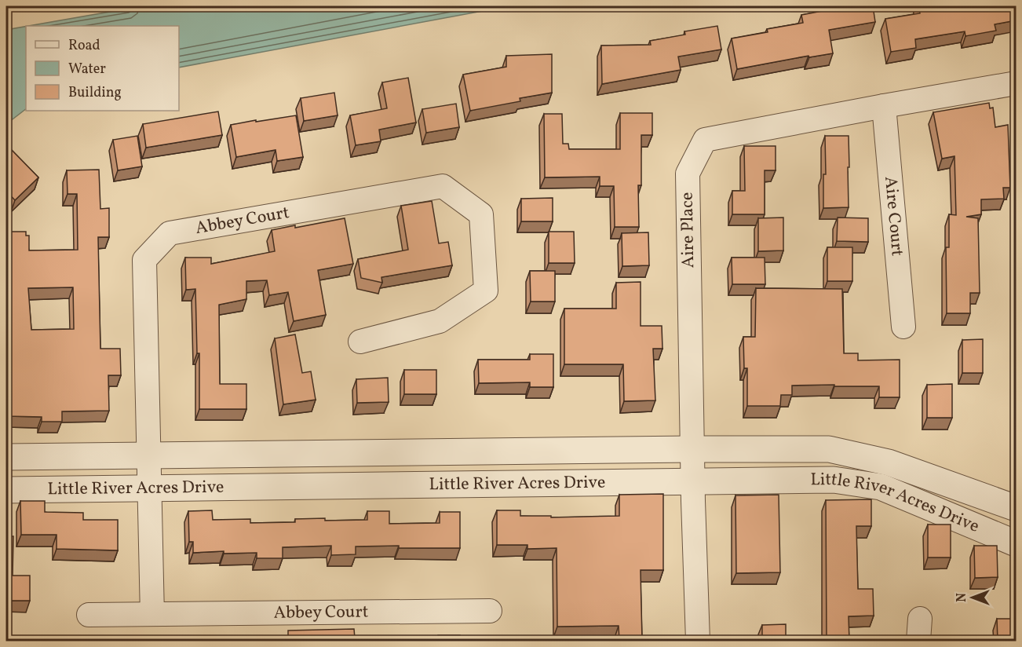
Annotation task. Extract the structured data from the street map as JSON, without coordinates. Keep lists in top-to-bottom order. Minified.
{"streets":{"street":["Aire Court","Abbey Court","Aire Place","Little River Acres Drive"]},"crossings":[["Aire Court","Aire Place"],["Abbey Court","Little River Acres Drive"],["Aire Place","Little River Acres Drive"]],"legend":["Road","Water","Building"],"north":"left"}
